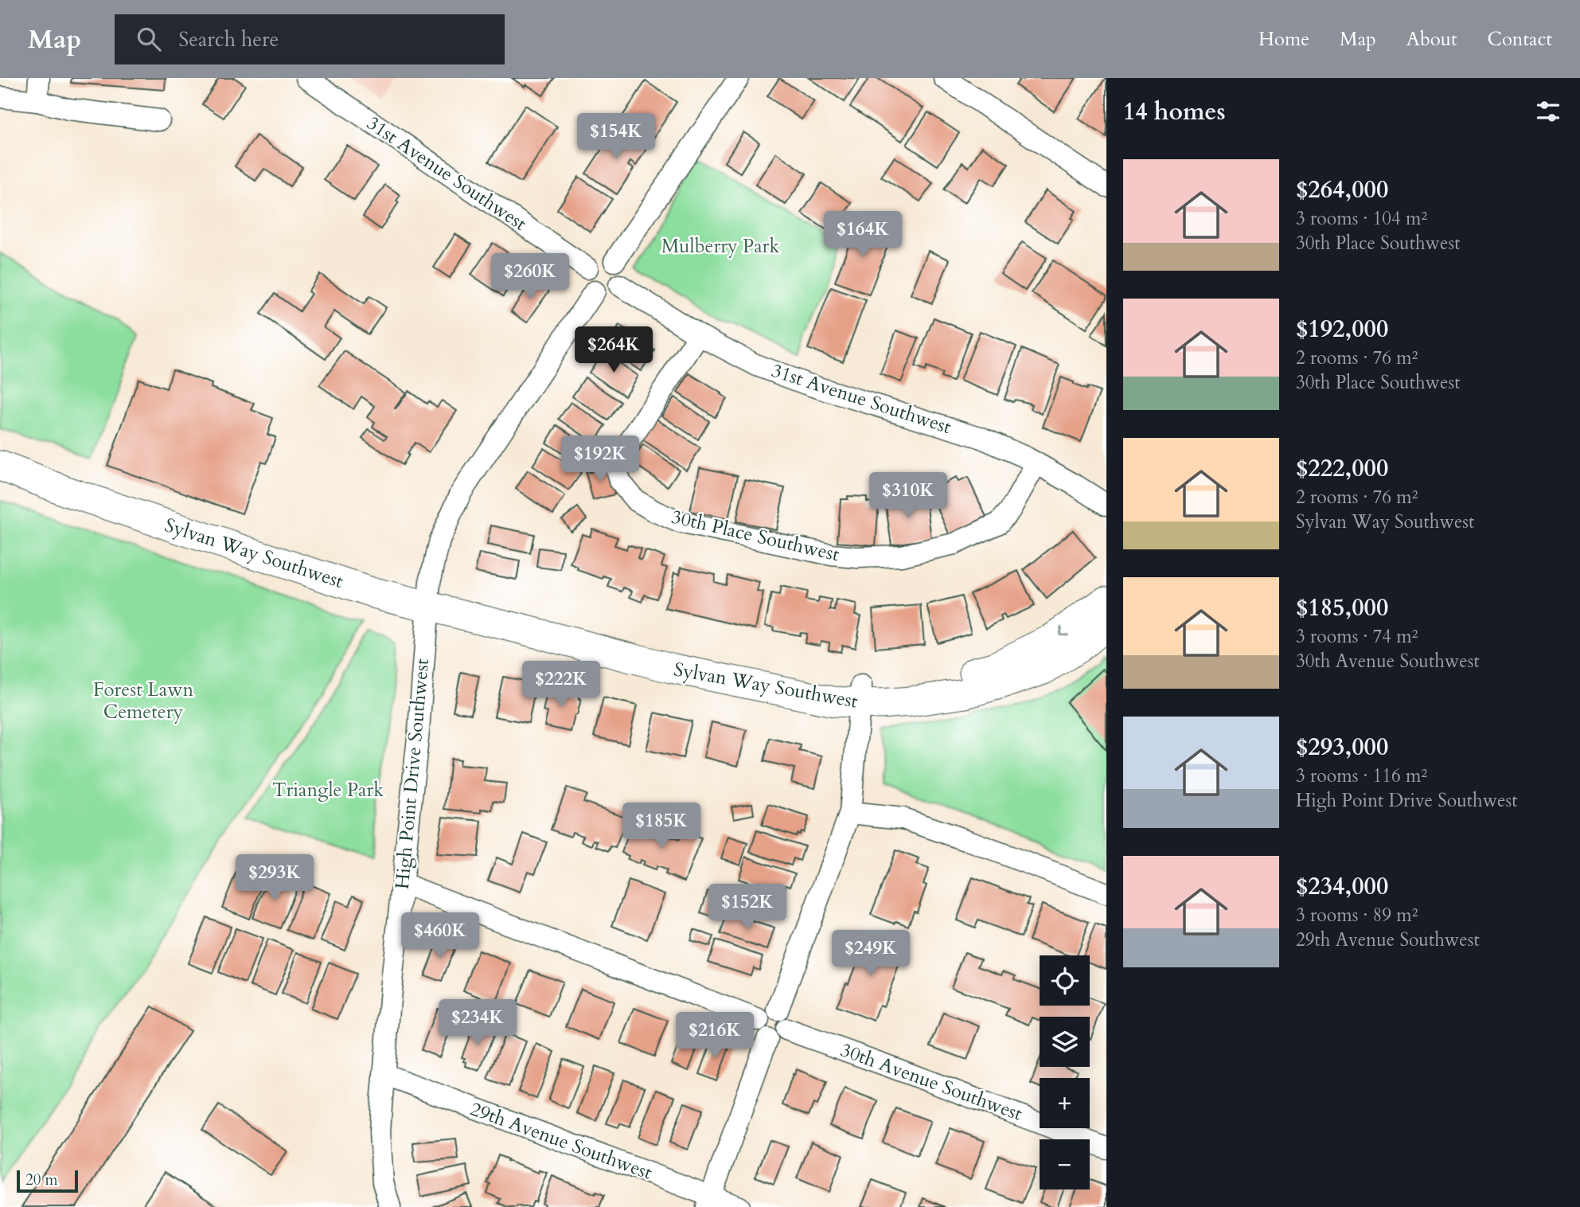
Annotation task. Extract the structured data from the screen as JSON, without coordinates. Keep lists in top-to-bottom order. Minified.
{"streets":{"street":["31st Avenue Southwest","30th Place Southwest","Sylvan Way Southwest","High Point Drive Southwest","30th Avenue Southwest","29th Avenue Southwest"]},"crossings":[["31st Avenue Southwest","30th Place Southwest"],["31st Avenue Southwest","High Point Drive Southwest"],["Sylvan Way Southwest","High Point Drive Southwest"],["High Point Drive Southwest","29th Avenue Southwest"]],"parks":["Mulberry Park","Forest Lawn Cemetery","Triangle Park"],"scale_bar":"20 m","page":{"header":"Map","search":"Search here","nav":["Home","Map","About","Contact"],"heading":"14 homes","price":["$154K","$164K","$260K","$264K","$192K","$310K","$222K","$185K","$293K","$152K","$460K","$249K","$234K","$216K"],"list":[{"name":"$264,000","note":"3 rooms · 104 m² · 30th Place Southwest"},{"name":"$192,000","note":"2 rooms · 76 m² · 30th Place Southwest"},{"name":"$222,000","note":"2 rooms · 76 m² · Sylvan Way Southwest"},{"name":"$185,000","note":"3 rooms · 74 m² · 30th Avenue Southwest"},{"name":"$293,000","note":"3 rooms · 116 m² · High Point Drive Southwest"},{"name":"$234,000","note":"3 rooms · 89 m² · 29th Avenue Southwest"}],"map_buttons":["+","−"],"scale":"20 m"}}
